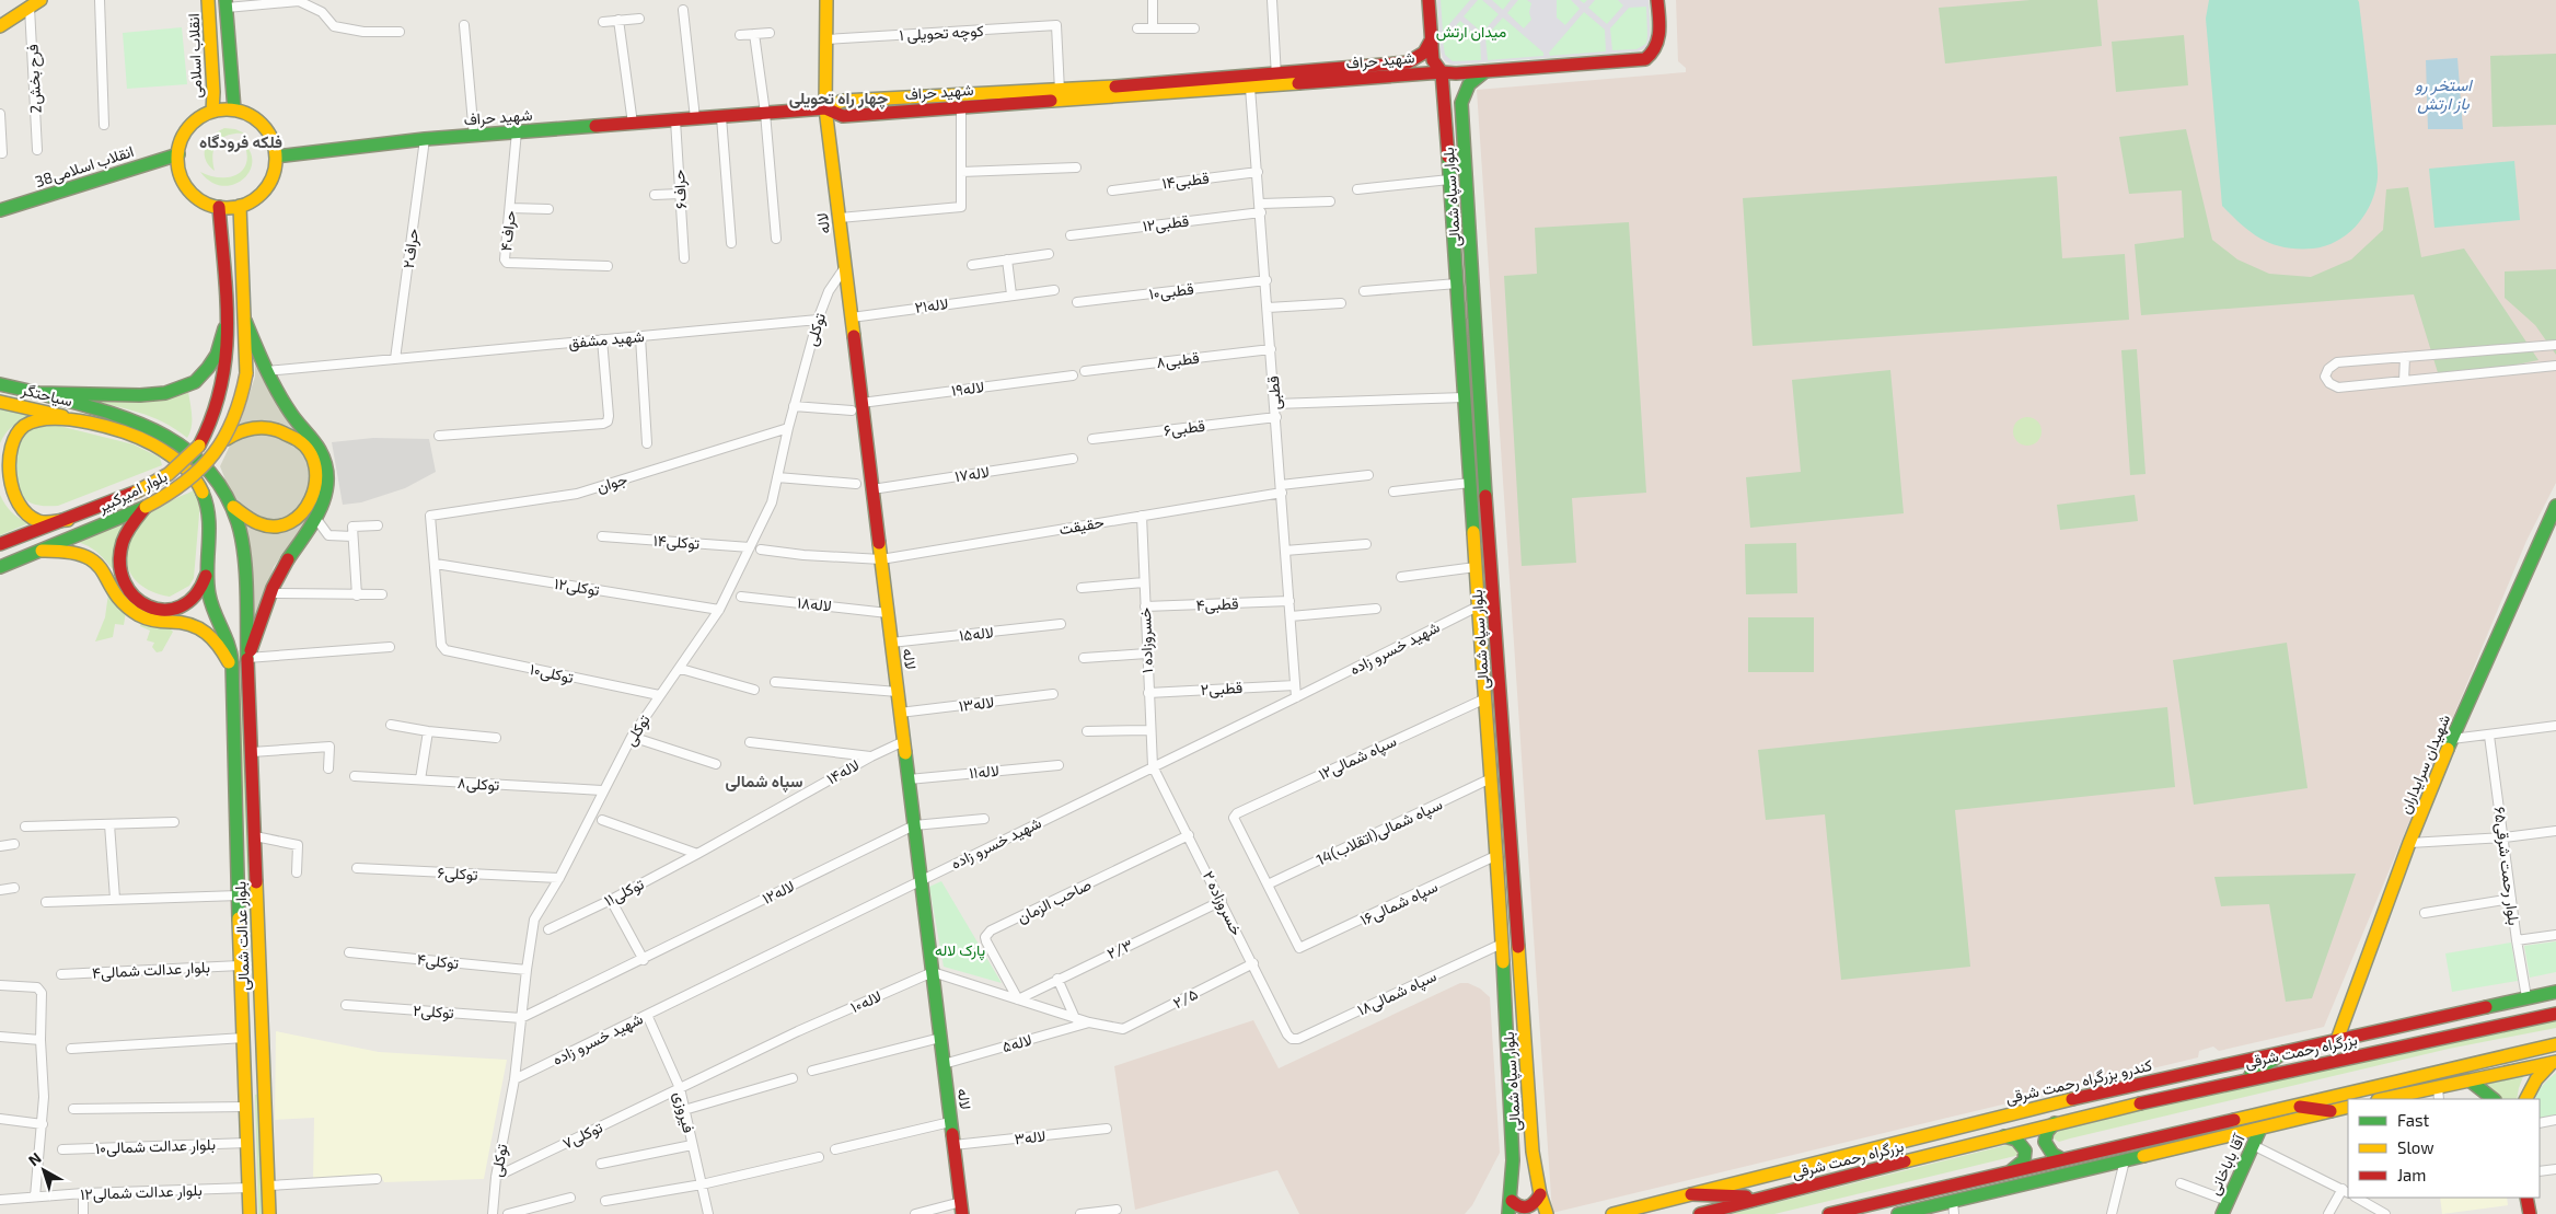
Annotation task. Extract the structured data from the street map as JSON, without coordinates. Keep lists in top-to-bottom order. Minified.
{"streets":{"main road":["انقلاب اسلامی","شهید حراف","38انقلاب اسلامی","بلوار سپاه شمالی","لاله","سیاحتگر","بلوار امیرکبیر","شهیدان سرایداران","بلوار عدالت شمالی","بزرگراه رحمت شرقی","کندرو بزرگراه رحمت شرقی","آقا باباخانی"],"street":["کوچه تحویلی ۱","2فرح بخش","قطبی۱۴","حراف۶","قطبی۱۲","حراف۴","حراف۲","قطبی۱۰","لاله۲۱","توکلی","شهید مشفق","قطبی۸","لاله۱۹","قطبی","قطبی۶","لاله۱۷","جوان","حقیقت","توکلی۱۴","توکلی۱۲","لاله۱۸","قطبی۴","لاله۱۵","خسروزاده ۱","شهید خسرو زاده","۱۰توکلی","قطبی۲","لاله۱۳","سپاه شمالی۱۲","لاله۱۴","لاله۱۱","توکلی۸","14سپاه شمالی(اتقلاب)","بلوار رحمت شرقی۶۵","توکلی۶","توکلی۱۱","لاله۱۲","صاحب الزمان","خسروزاده ۲","سپاه شمالی۱۶","۲/۳","توکلی۴","بلوار عدالت شمالی۴","سپاه شمالی۱۸","۲/۵","لاله۱۰","توکلی۲","لاله۵","فیروزی","۷توکلی","۳لاله","بلوار عدالت شمالی۱۰","بلوار عدالت شمالی۱۲"]},"crossings":[["کوچه تحویلی ۱","لاله"],["انقلاب اسلامی","شهید حراف"],["انقلاب اسلامی","38انقلاب اسلامی"],["انقلاب اسلامی","بلوار امیرکبیر"],["شهید حراف","38انقلاب اسلامی"],["شهید حراف","حراف۶"],["شهید حراف","بلوار سپاه شمالی"],["شهید حراف","لاله"],["شهید حراف","حراف۴"],["شهید حراف","حراف۲"],["شهید حراف","قطبی"],["شهید حراف","بلوار امیرکبیر"],["38انقلاب اسلامی","بلوار امیرکبیر"],["قطبی۱۴","قطبی"],["بلوار سپاه شمالی","شهید خسرو زاده"],["بلوار سپاه شمالی","سپاه شمالی۱۲"],["بلوار سپاه شمالی","14سپاه شمالی(اتقلاب)"],["بلوار سپاه شمالی","سپاه شمالی۱۶"],["بلوار سپاه شمالی","سپاه شمالی۱۸"],["لاله","لاله۲۱"],["لاله","توکلی"],["لاله","لاله۱۹"],["لاله","لاله۱۷"],["لاله","حقیقت"],["لاله","لاله۱۸"],["لاله","لاله۱۵"],["لاله","شهید خسرو زاده"],["لاله","لاله۱۳"],["لاله","لاله۱۴"],["لاله","لاله۱۱"],["لاله","لاله۱۲"],["لاله","لاله۱۰"],["لاله","لاله۵"],["لاله","۳لاله"],["قطبی۱۲","قطبی"],["حراف۲","شهید مشفق"],["قطبی۱۰","قطبی"],["توکلی","شهید مشفق"],["توکلی","جوان"],["توکلی","توکلی۱۴"],["توکلی","توکلی۱۲"],["توکلی","شهید خسرو زاده"],["توکلی","۱۰توکلی"],["توکلی","توکلی۸"],["توکلی","توکلی۶"],["توکلی","لاله۱۲"],["توکلی","توکلی۴"],["توکلی","توکلی۲"],["توکلی","۷توکلی"],["قطبی۸","قطبی"],["قطبی","قطبی۶"],["قطبی","حقیقت"],["قطبی","قطبی۴"],["قطبی","شهید خسرو زاده"],["قطبی","قطبی۲"],["سیاحتگر","بلوار عدالت شمالی"],["جوان","توکلی۱۲"],["جوان","۱۰توکلی"],["حقیقت","خسروزاده ۱"],["توکلی۱۲","۱۰توکلی"],["قطبی۴","خسروزاده ۱"],["خسروزاده ۱","شهید خسرو زاده"],["خسروزاده ۱","قطبی۲"],["خسروزاده ۱","خسروزاده ۲"],["شهید خسرو زاده","خسروزاده ۲"],["شهید خسرو زاده","فیروزی"],["سپاه شمالی۱۲","14سپاه شمالی(اتقلاب)"],["سپاه شمالی۱۲","سپاه شمالی۱۶"],["شهیدان سرایداران","کندرو بزرگراه رحمت شرقی"],["لاله۱۴","توکلی۱۱"],["14سپاه شمالی(اتقلاب)","سپاه شمالی۱۶"],["بلوار رحمت شرقی۶۵","کندرو بزرگراه رحمت شرقی"],["لاله۱۲","توکلی۲"],["صاحب الزمان","خسروزاده ۲"],["صاحب الزمان","۲/۳"],["خسروزاده ۲","۲/۳"],["خسروزاده ۲","سپاه شمالی۱۸"],["خسروزاده ۲","۲/۵"],["بلوار عدالت شمالی","بلوار عدالت شمالی۴"],["بلوار عدالت شمالی","بلوار عدالت شمالی۱۰"],["بلوار عدالت شمالی","بلوار عدالت شمالی۱۲"],["۲/۵","لاله۵"],["لاله۱۰","فیروزی"],["لاله۱۰","۷توکلی"],["فیروزی","۷توکلی"]],"districts":["چهار راه تحویلی","فلکه فرودگاه","سپاه شمالی"],"water":["استخر رو باز ارتش"],"parks":["میدان ارتش","پارک لاله"],"legend":["Fast","Slow","Jam"],"north":"top left"}
